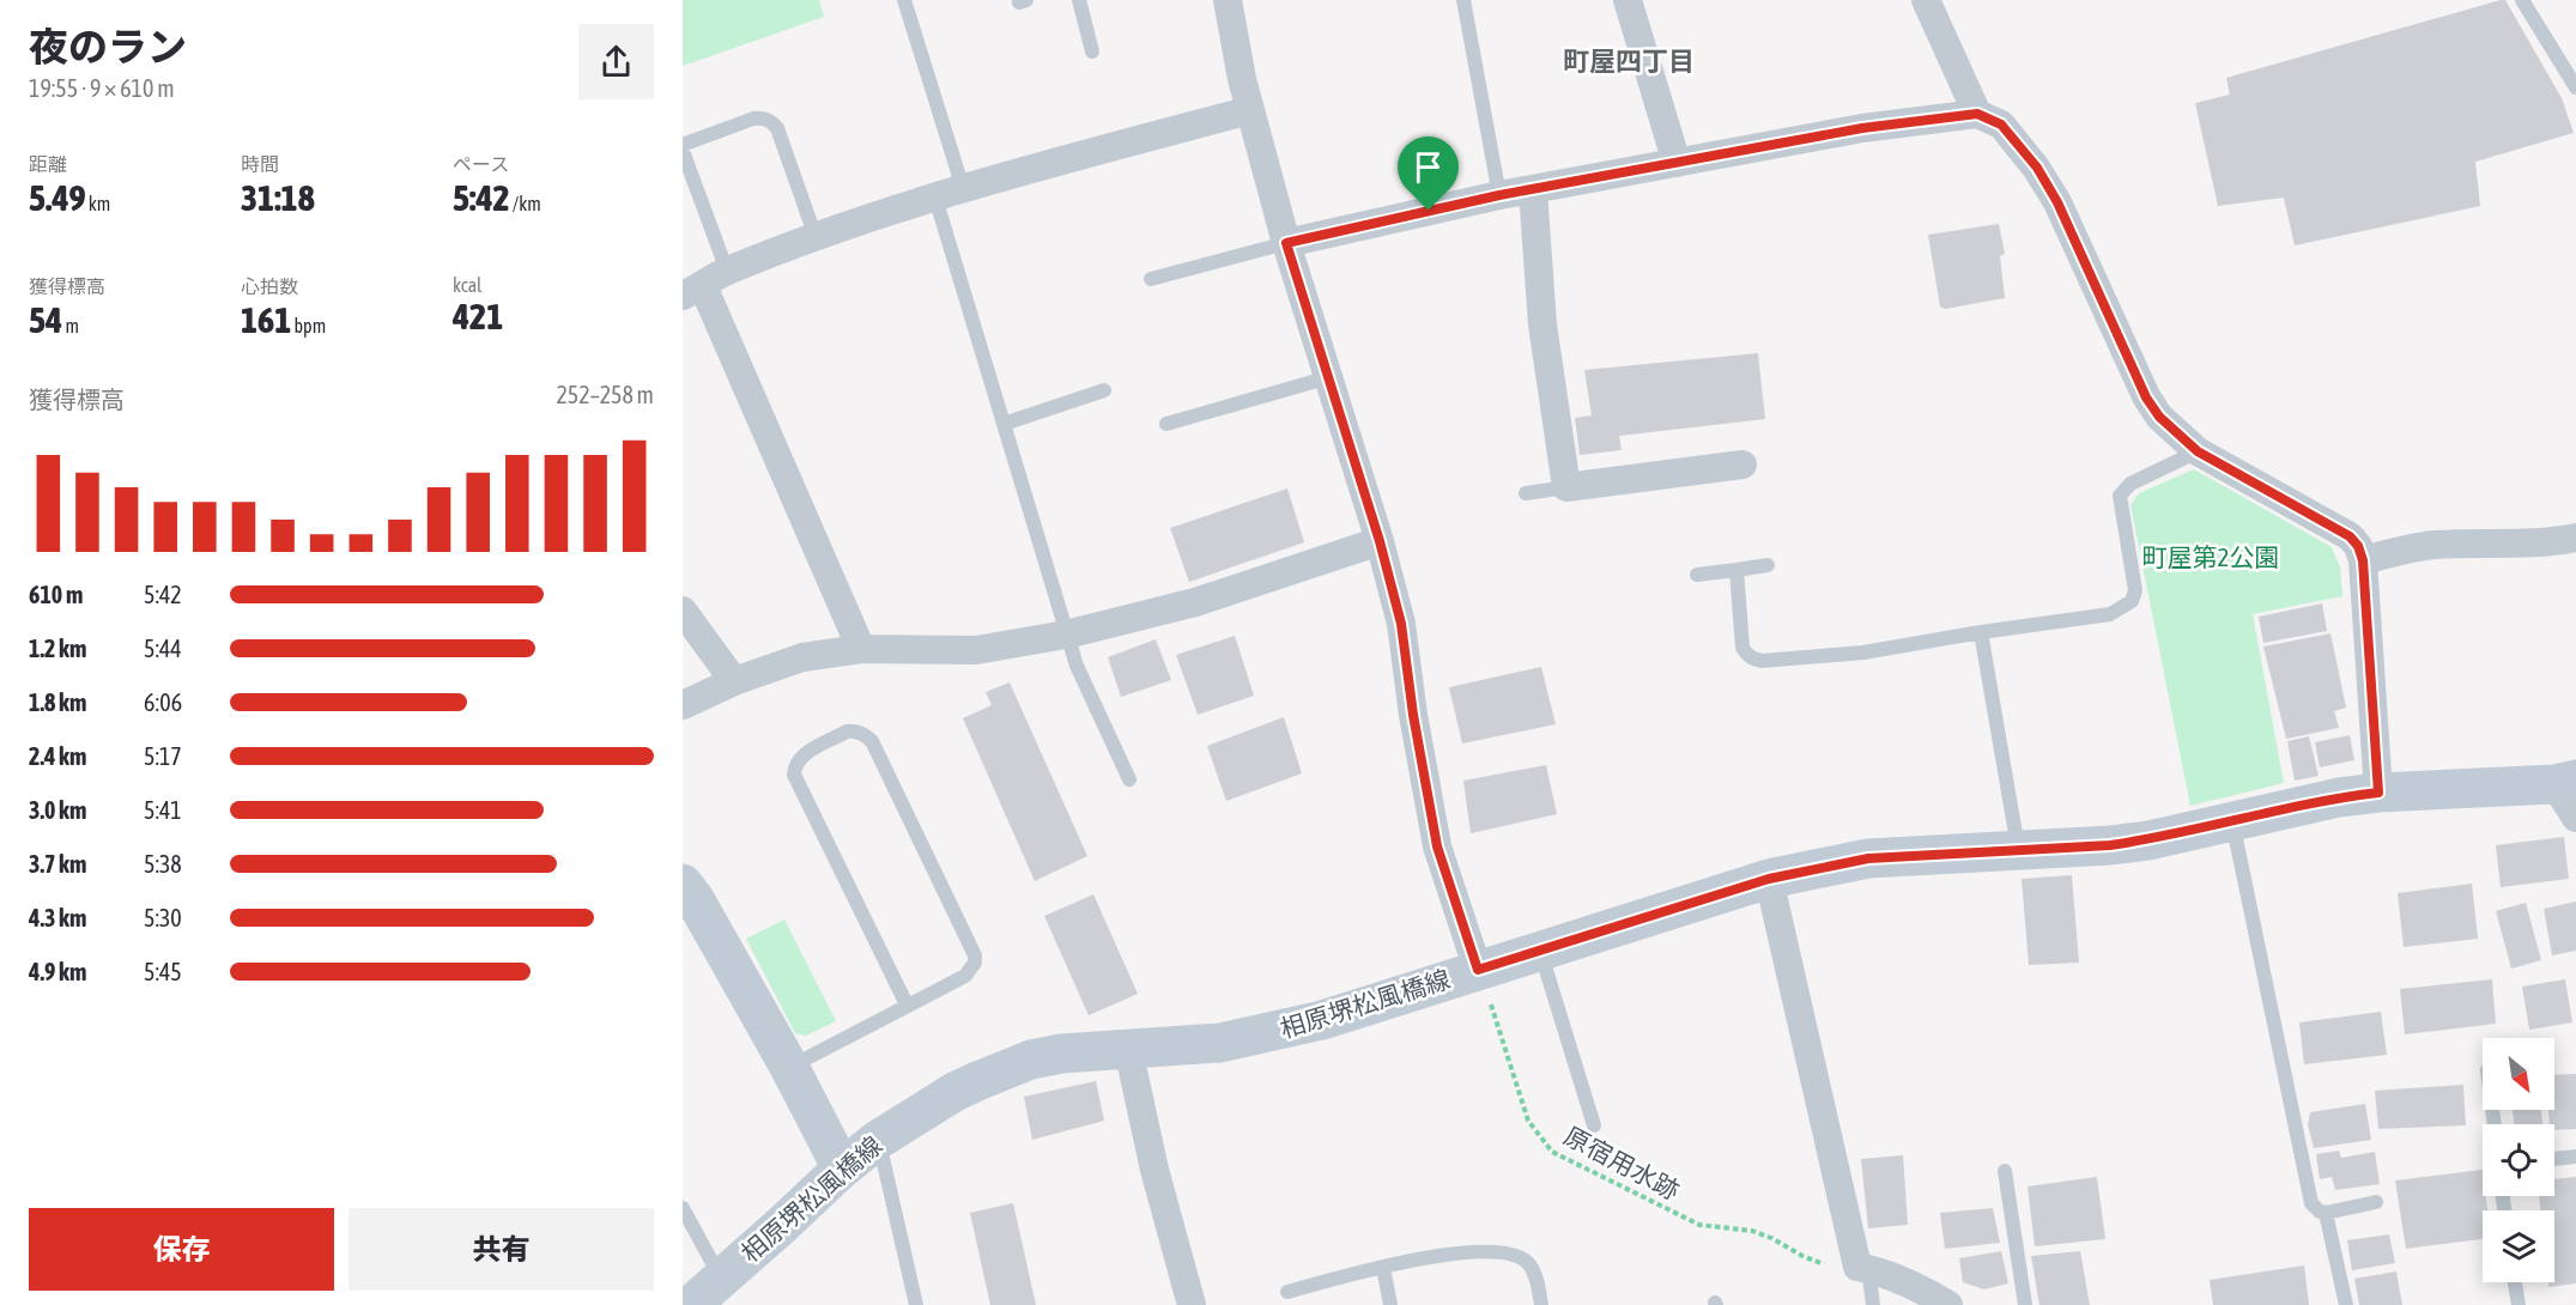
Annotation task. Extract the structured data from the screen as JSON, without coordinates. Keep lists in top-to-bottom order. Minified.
{"streets":{"street":["相原堺松風橋線"],"path":["原宿用水跡"]},"crossings":[["相原堺松風橋線","原宿用水跡"]],"districts":["町屋四丁目"],"parks":["町屋第2公園"],"north":"bottom right","page":{"heading":["夜のラン","19:55 · 9 × 610 m"],"stats":[["距離","5.49 km"],["時間","31:18"],["ペース","5:42 /km"],["獲得標高","54 m"],["心拍数","161 bpm"],["kcal","421"]],"chart":["獲得標高","252–258 m"],"list":[{"name":"610 m","note":"5:42"},{"name":"1.2 km","note":"5:44"},{"name":"1.8 km","note":"6:06"},{"name":"2.4 km","note":"5:17"},{"name":"3.0 km","note":"5:41"},{"name":"3.7 km","note":"5:38"},{"name":"4.3 km","note":"5:30"},{"name":"4.9 km","note":"5:45"}],"buttons":["保存","共有"]}}
